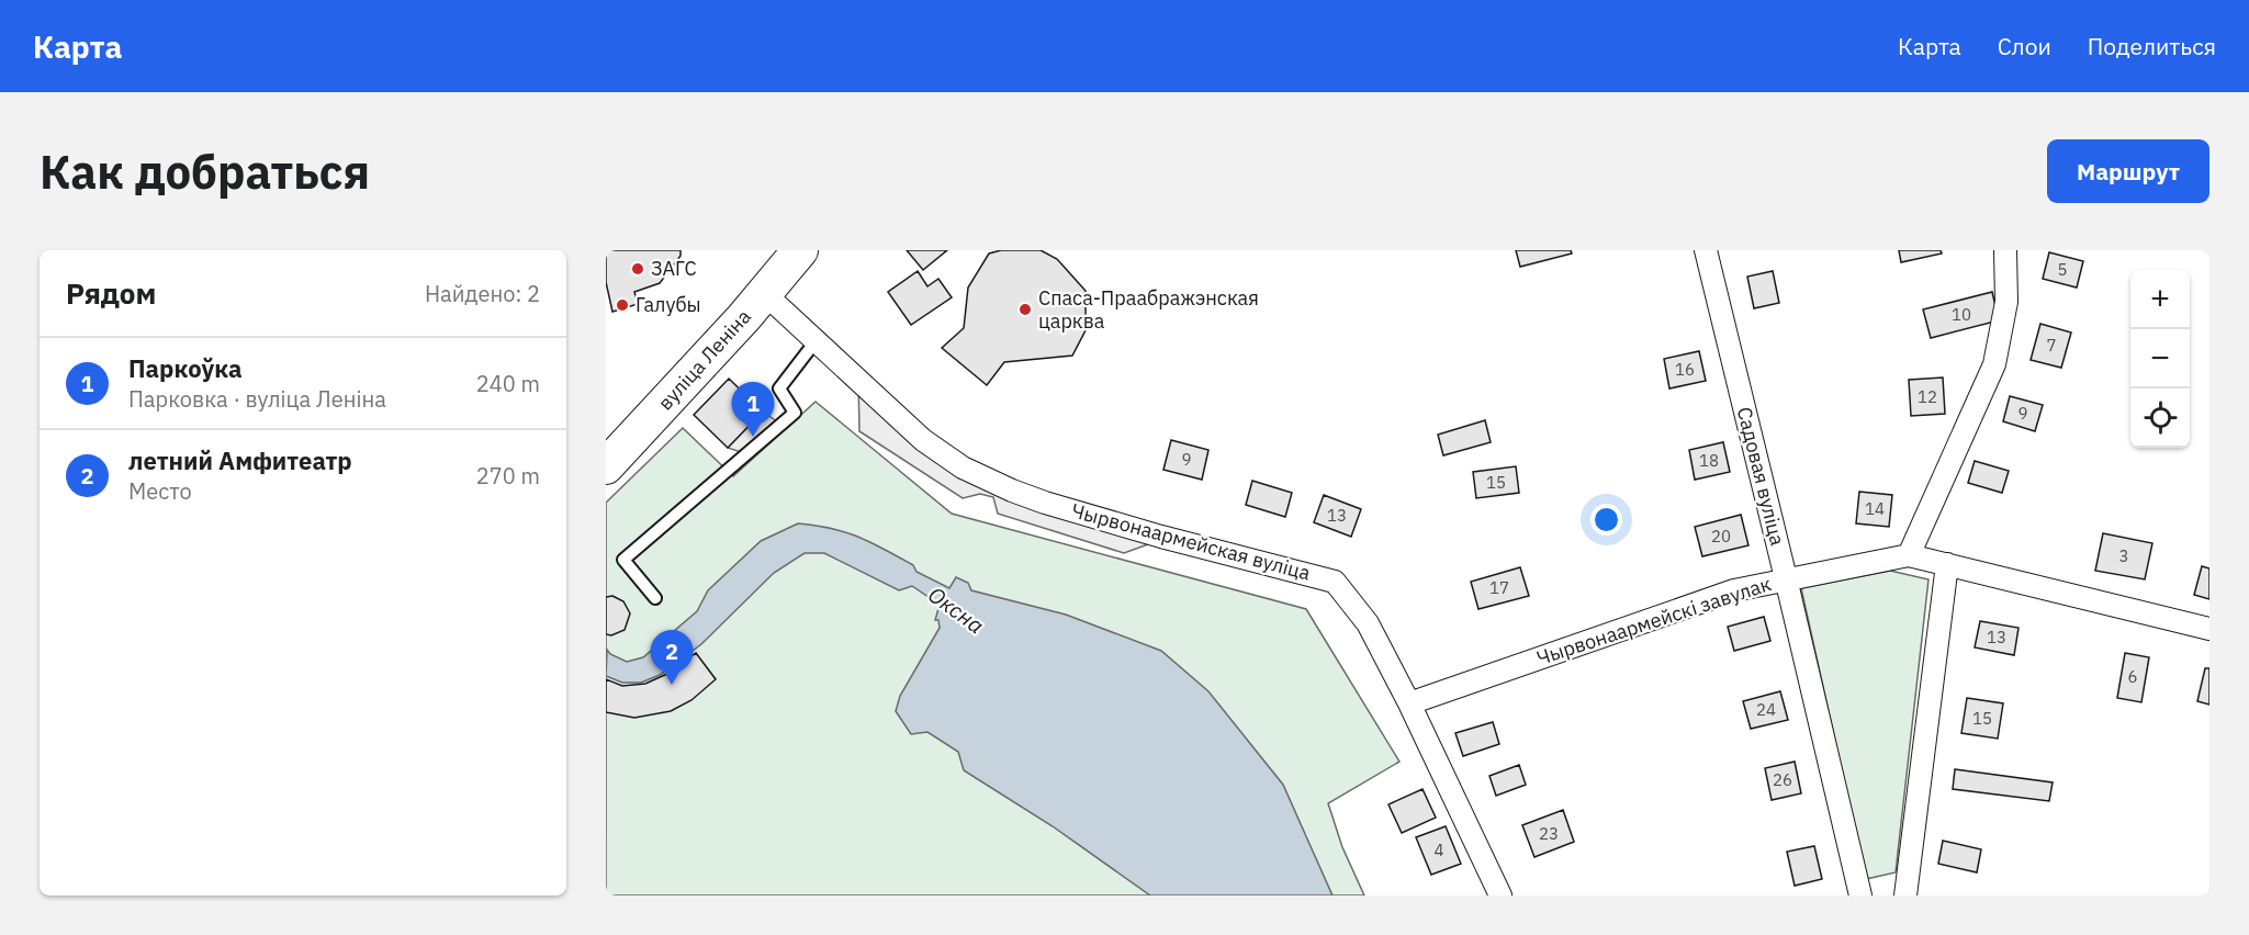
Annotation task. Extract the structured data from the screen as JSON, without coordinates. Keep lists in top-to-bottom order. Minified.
{"streets":{"main road":["вуліца Леніна"],"street":["Садовая вуліца","Чырвонаармейская вуліца","Чырвонаармейскі завулак"]},"crossings":[["вуліца Леніна","Чырвонаармейская вуліца"],["Садовая вуліца","Чырвонаармейскі завулак"],["Чырвонаармейская вуліца","Чырвонаармейскі завулак"]],"water":["Оксна"],"places":["ЗАГС","Галубы","Спаса-Праабражэнская царква"],"house_numbers":["5","10","7","16","12","9","9","18","15","14","13","20","3","17","13","6","24","15","26","23","4"],"page":{"header":"Карта","nav":["Карта","Слои","Поделиться"],"buttons":"Маршрут","title":"Как добраться","heading":["Рядом","Найдено: 2"],"map_buttons":["+","−"],"list":[{"mark":"1","name":"Паркоўка","note":"Парковка · вуліца Леніна","value":"240 m"},{"mark":"2","name":"летний Амфитеатр","note":"Место","value":"270 m"}],"pins":["1","2"]}}
